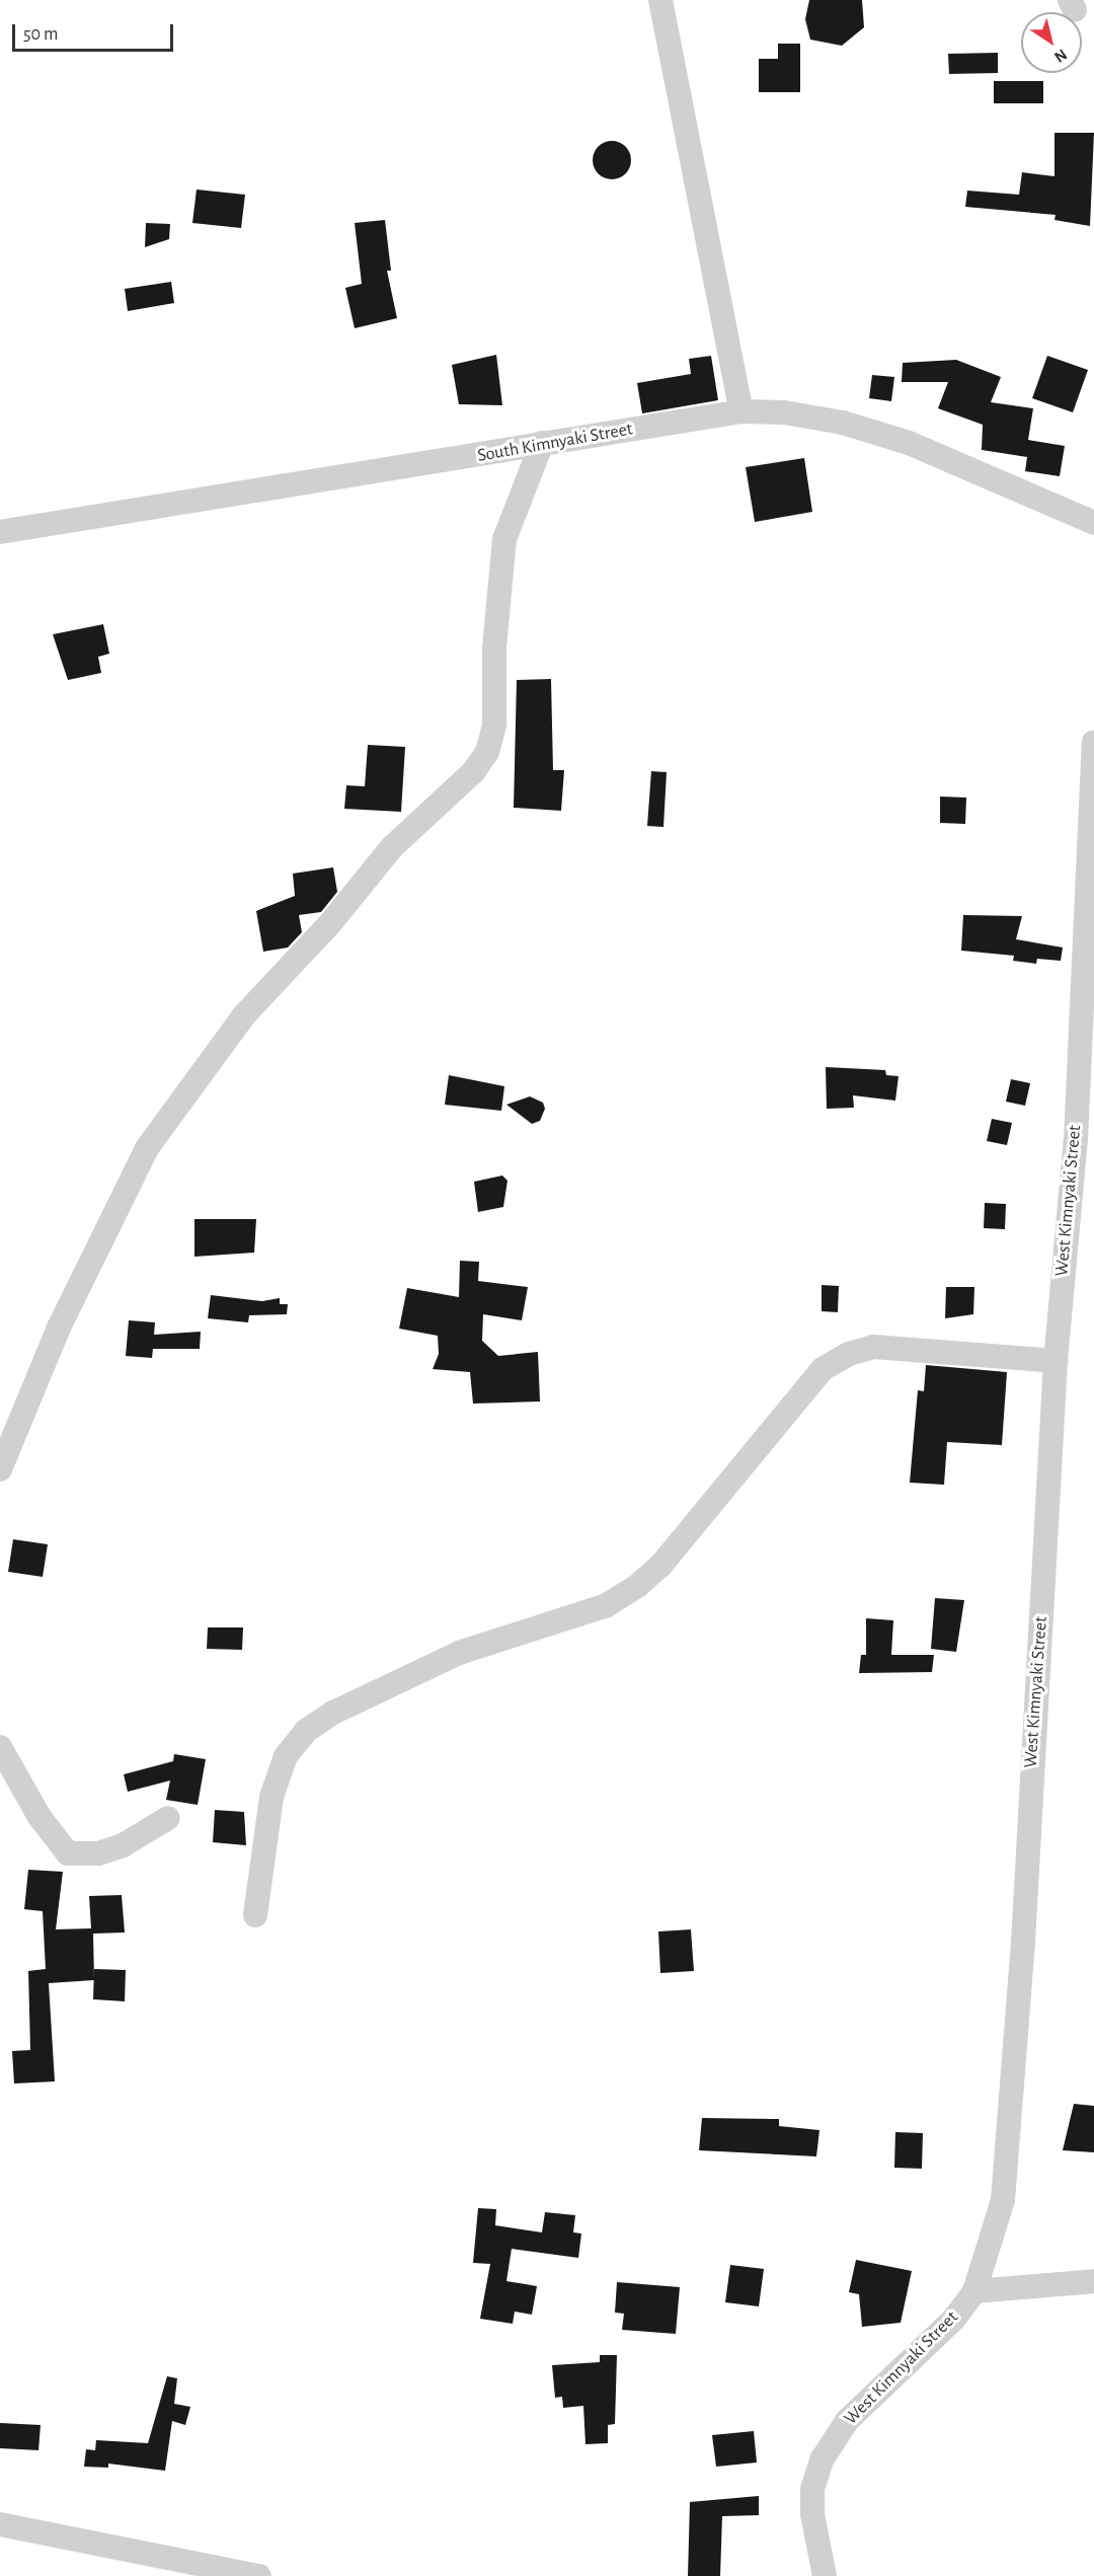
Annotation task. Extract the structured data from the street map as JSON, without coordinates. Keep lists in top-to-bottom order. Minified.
{"streets":{"street":["South Kimnyaki Street","West Kimnyaki Street"]},"scale_bar":"50 m","north":"bottom right"}
